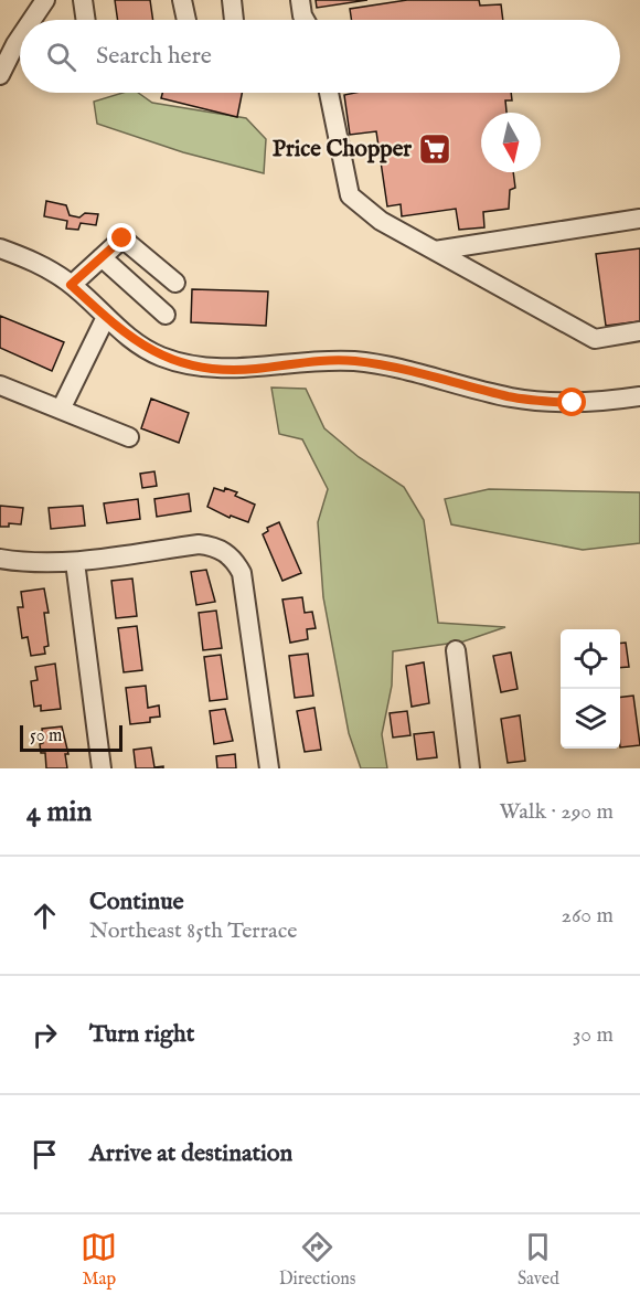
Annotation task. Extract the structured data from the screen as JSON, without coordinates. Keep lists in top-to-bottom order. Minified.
{"places":{"supermarket":["Price Chopper"]},"scale_bar":"50 m","north":"bottom","page":{"search":"Search here","scale":"50 m","heading":["4 min","Walk · 290 m"],"list":[["Continue","Northeast 85th Terrace","260 m"],["Turn right","30 m"],"Arrive at destination"],"nav":["Map","Directions","Saved"]}}
